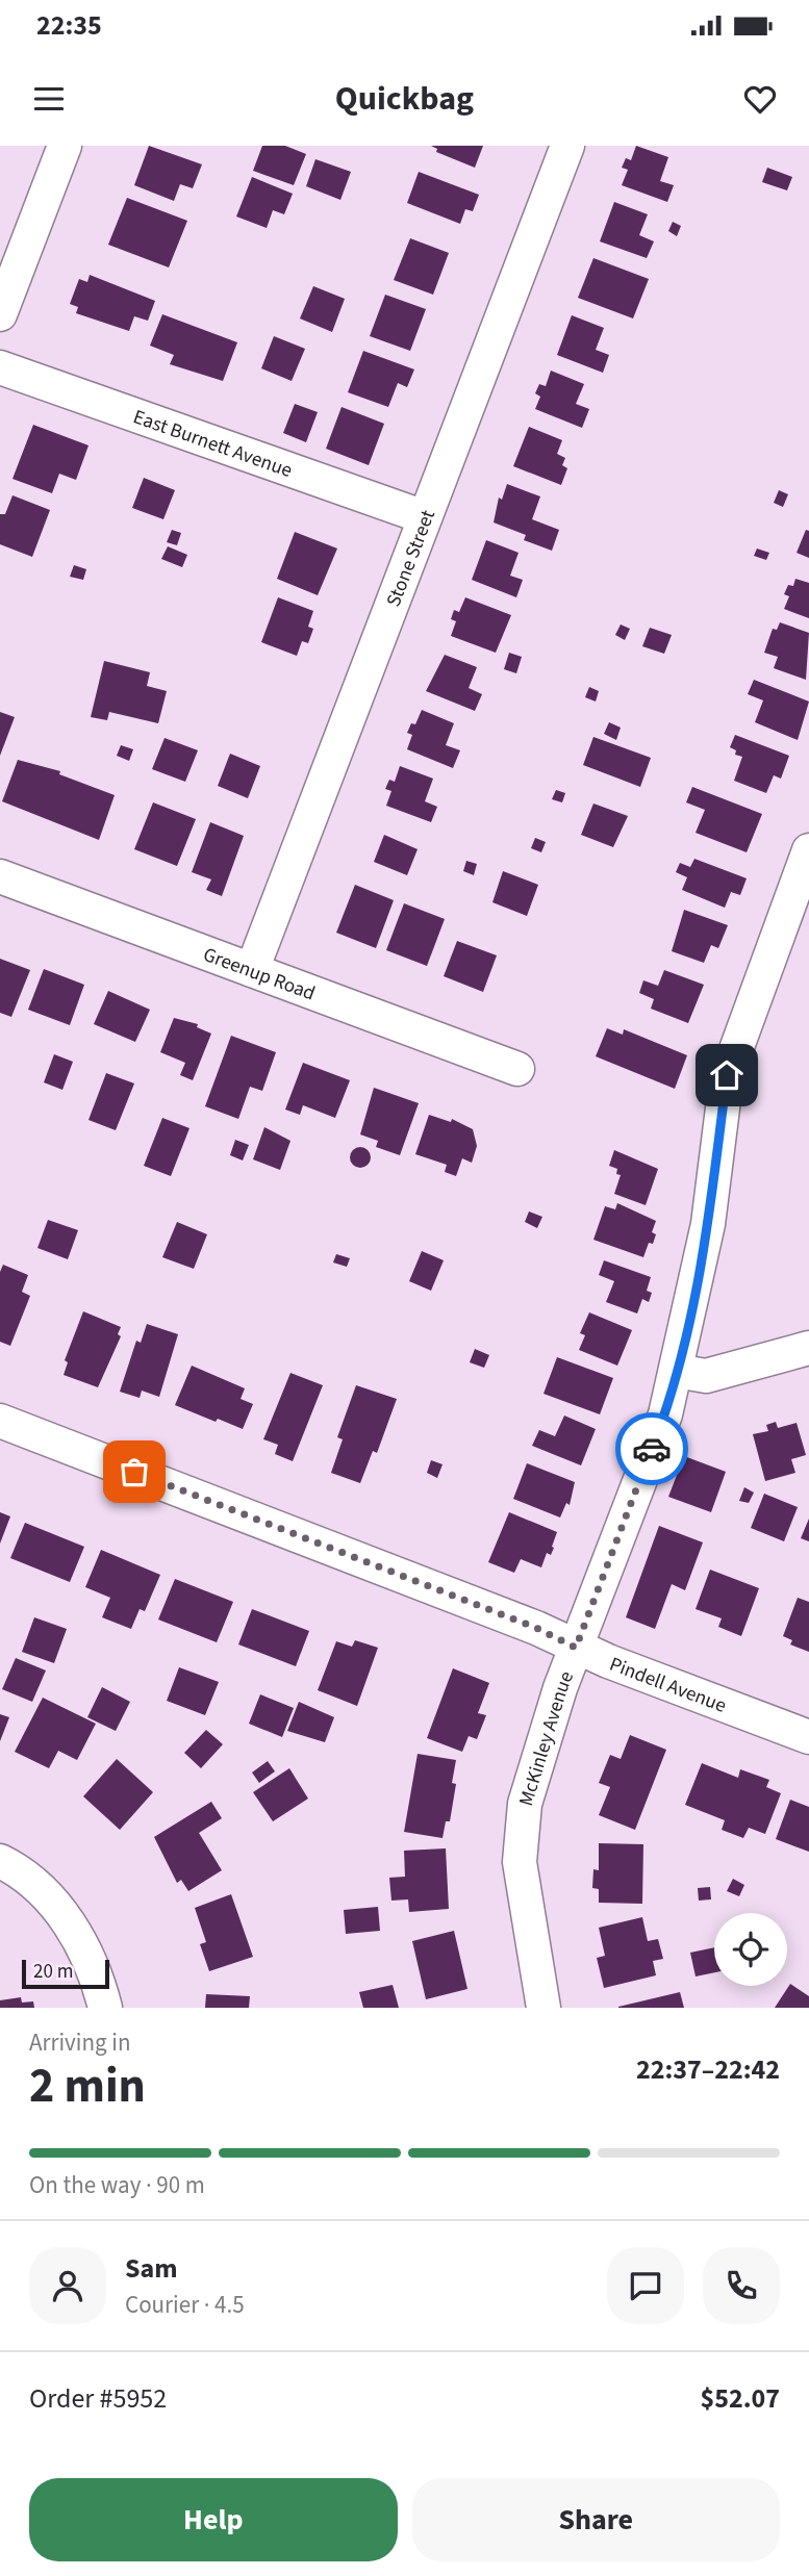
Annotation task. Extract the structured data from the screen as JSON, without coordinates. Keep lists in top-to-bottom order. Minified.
{"streets":{"street":["East Burnett Avenue","Stone Street","Greenup Road","Pindell Avenue","McKinley Avenue"]},"crossings":[["East Burnett Avenue","Stone Street"],["Stone Street","Greenup Road"],["Pindell Avenue","McKinley Avenue"]],"scale_bar":"20 m","page":{"status":"22:35","header":"Quickbag","scale":"20 m","heading":["2 min","Arriving in","22:37–22:42"],"panel":["Sam","Courier · 4.5","Order #5952","$52.07"],"bar":"On the way · 90 m","buttons":["Help","Share"]}}
